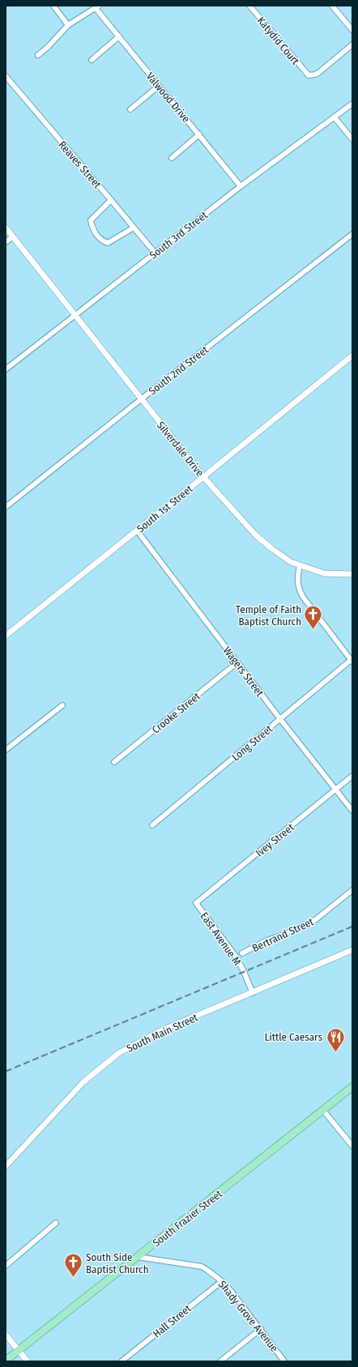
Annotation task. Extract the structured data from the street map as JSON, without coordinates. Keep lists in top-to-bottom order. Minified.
{"streets":{"main road":["South Frazier Street"],"street":["Katydid Court","Valwood Drive","Reaves Street","South 3rd Street","South 2nd Street","Silverdale Drive","South 1st Street","Wagers Street","Crooke Street","Long Street","Ivey Street","Bertrand Street","East Avenue M","South Main Street","Shady Grove Avenue","Hall Street"]},"crossings":[["Valwood Drive","South 3rd Street"],["Reaves Street","South 3rd Street"],["South 3rd Street","Silverdale Drive"],["South 2nd Street","Silverdale Drive"],["Silverdale Drive","South 1st Street"],["South 1st Street","Wagers Street"],["Wagers Street","Crooke Street"],["Wagers Street","Long Street"],["Wagers Street","Ivey Street"],["Ivey Street","East Avenue M"],["East Avenue M","South Main Street"],["South Frazier Street","Shady Grove Avenue"],["Shady Grove Avenue","Hall Street"]],"places":{"church":["Temple of Faith Baptist Church","South Side Baptist Church"],"restaurant":["Little Caesars"]}}
